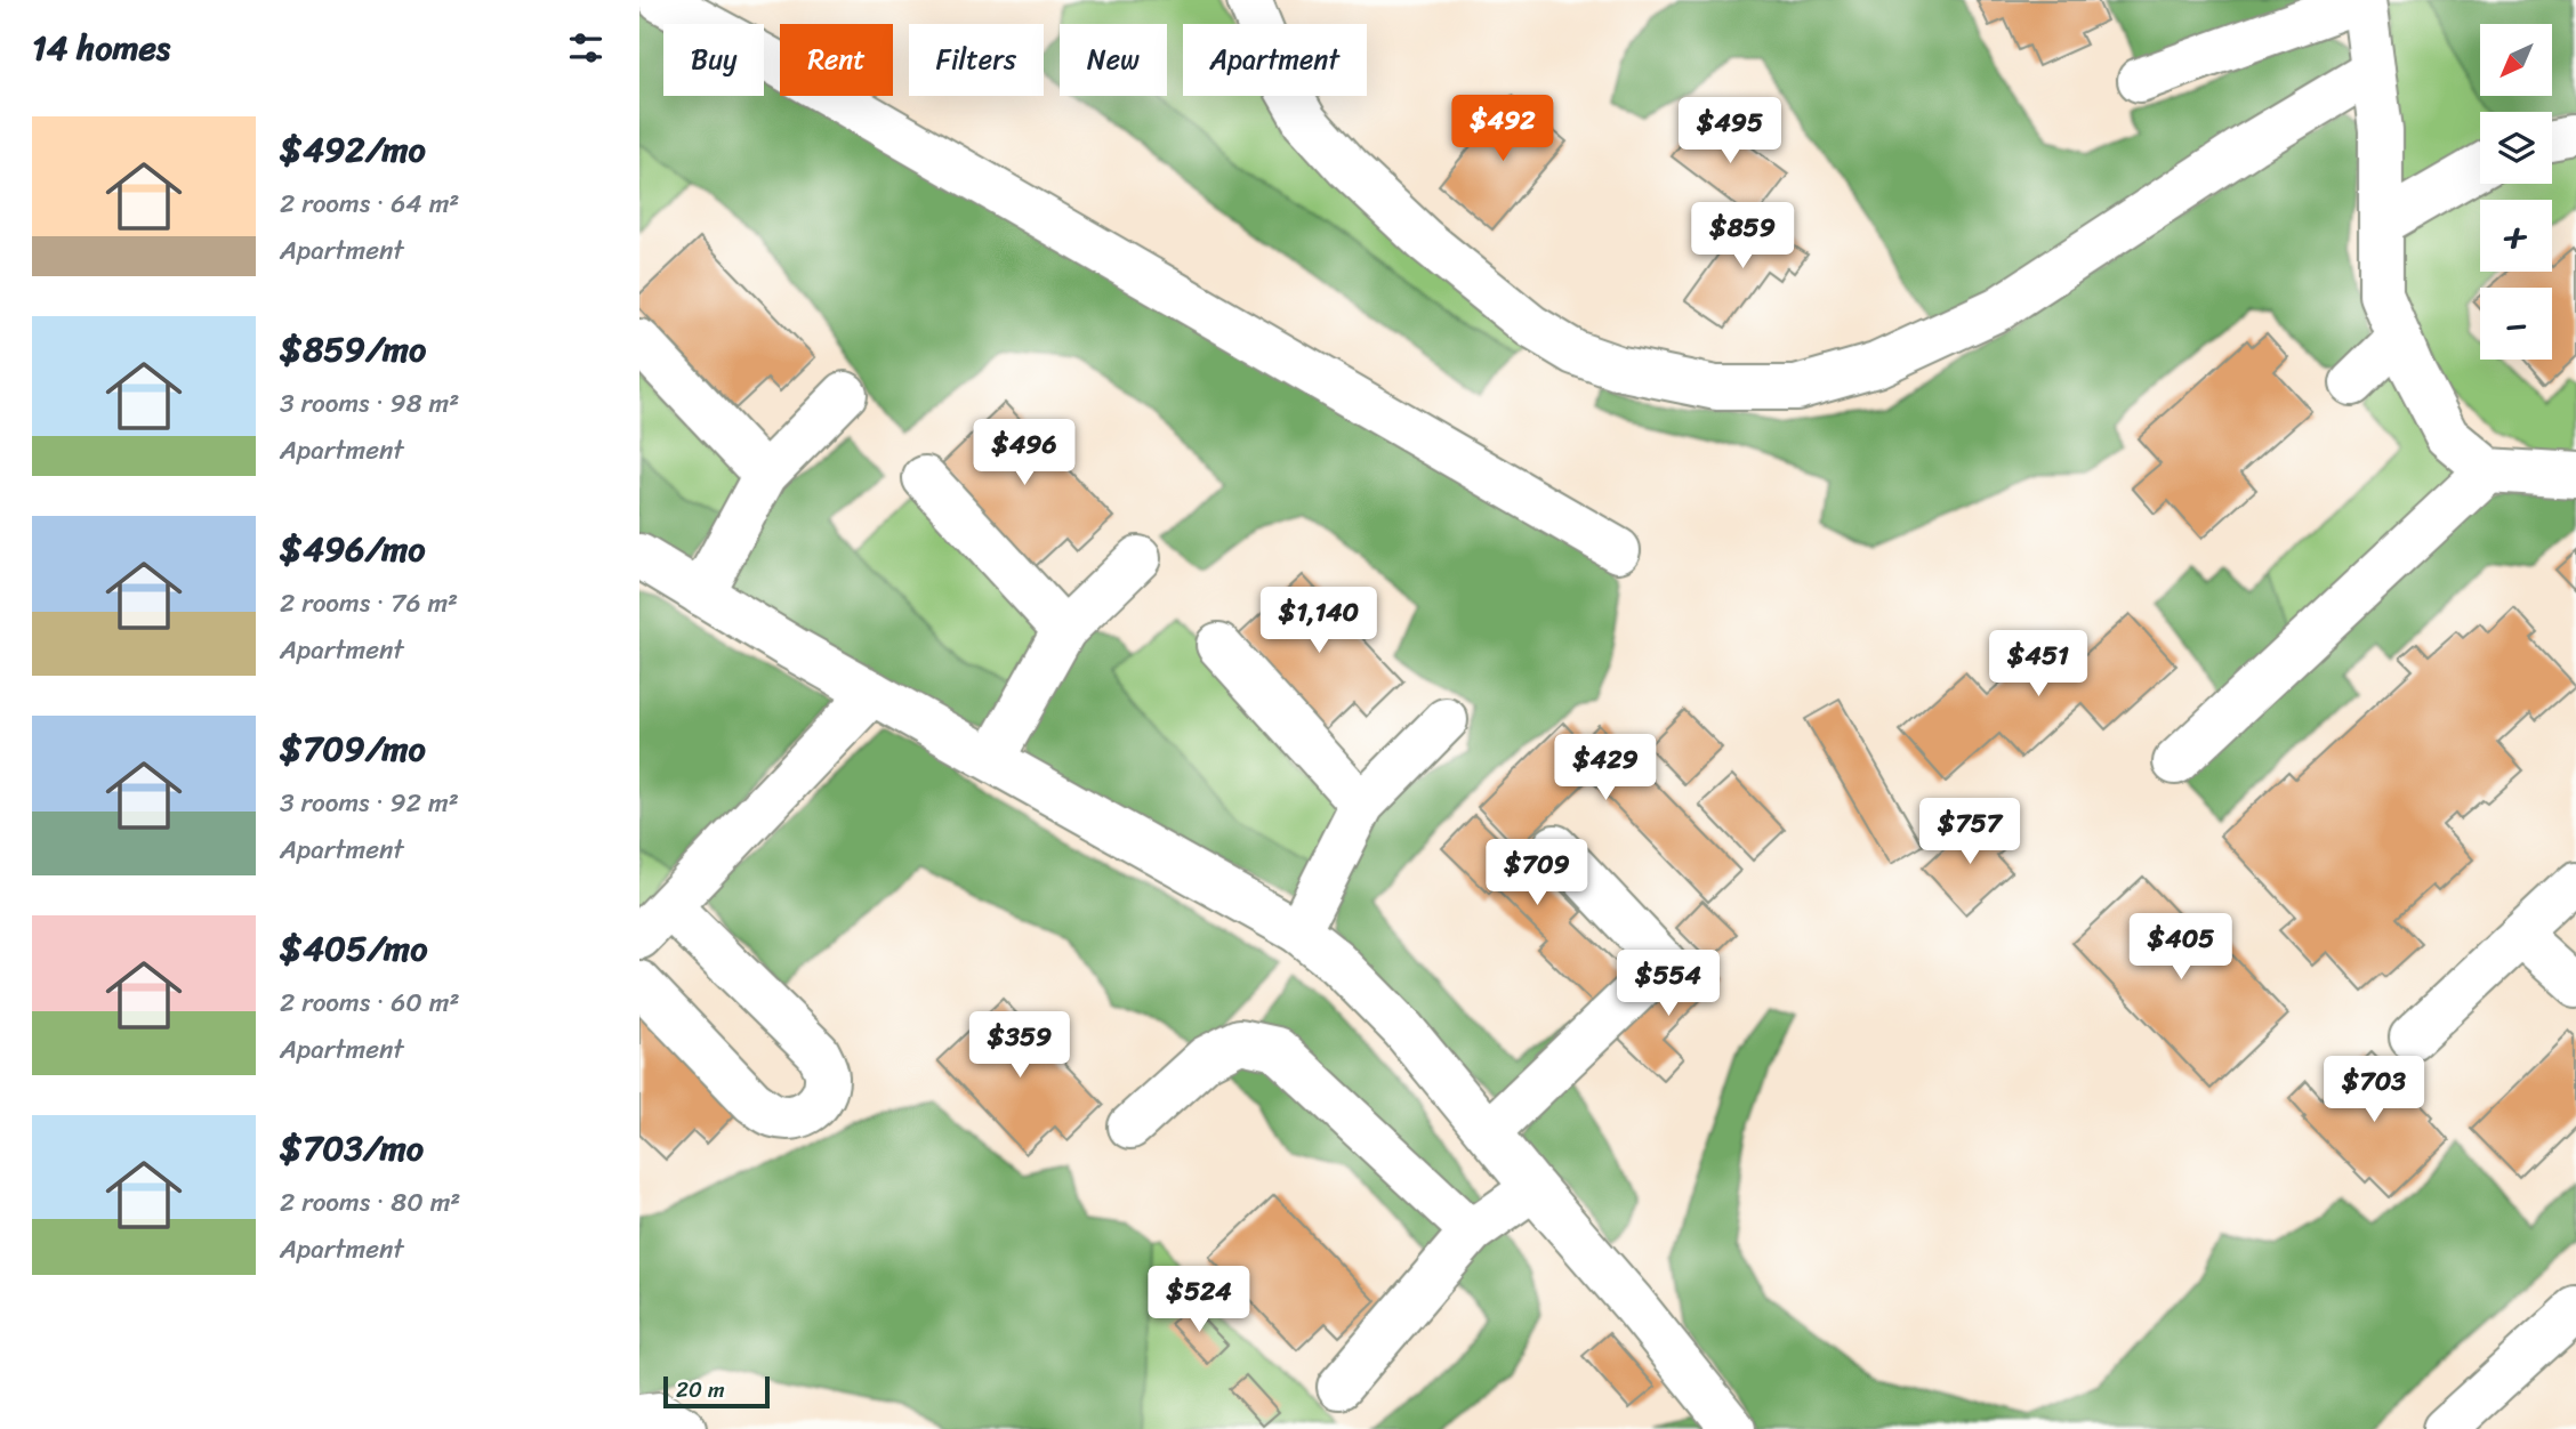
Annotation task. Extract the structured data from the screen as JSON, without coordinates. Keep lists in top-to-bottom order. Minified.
{"scale_bar":"20 m","north":"bottom left","page":{"heading":"14 homes","map_buttons":["+","−"],"chip":["Buy","Rent","Filters","New","Apartment"],"price":["$492","$495","$859","$496","$1,140","$451","$429","$757","$709","$405","$554","$359","$703","$524"],"list":[{"name":"$492/mo","note":"2 rooms · 64 m² · Apartment"},{"name":"$859/mo","note":"3 rooms · 98 m² · Apartment"},{"name":"$496/mo","note":"2 rooms · 76 m² · Apartment"},{"name":"$709/mo","note":"3 rooms · 92 m² · Apartment"},{"name":"$405/mo","note":"2 rooms · 60 m² · Apartment"},{"name":"$703/mo","note":"2 rooms · 80 m² · Apartment"}],"scale":"20 m"}}
